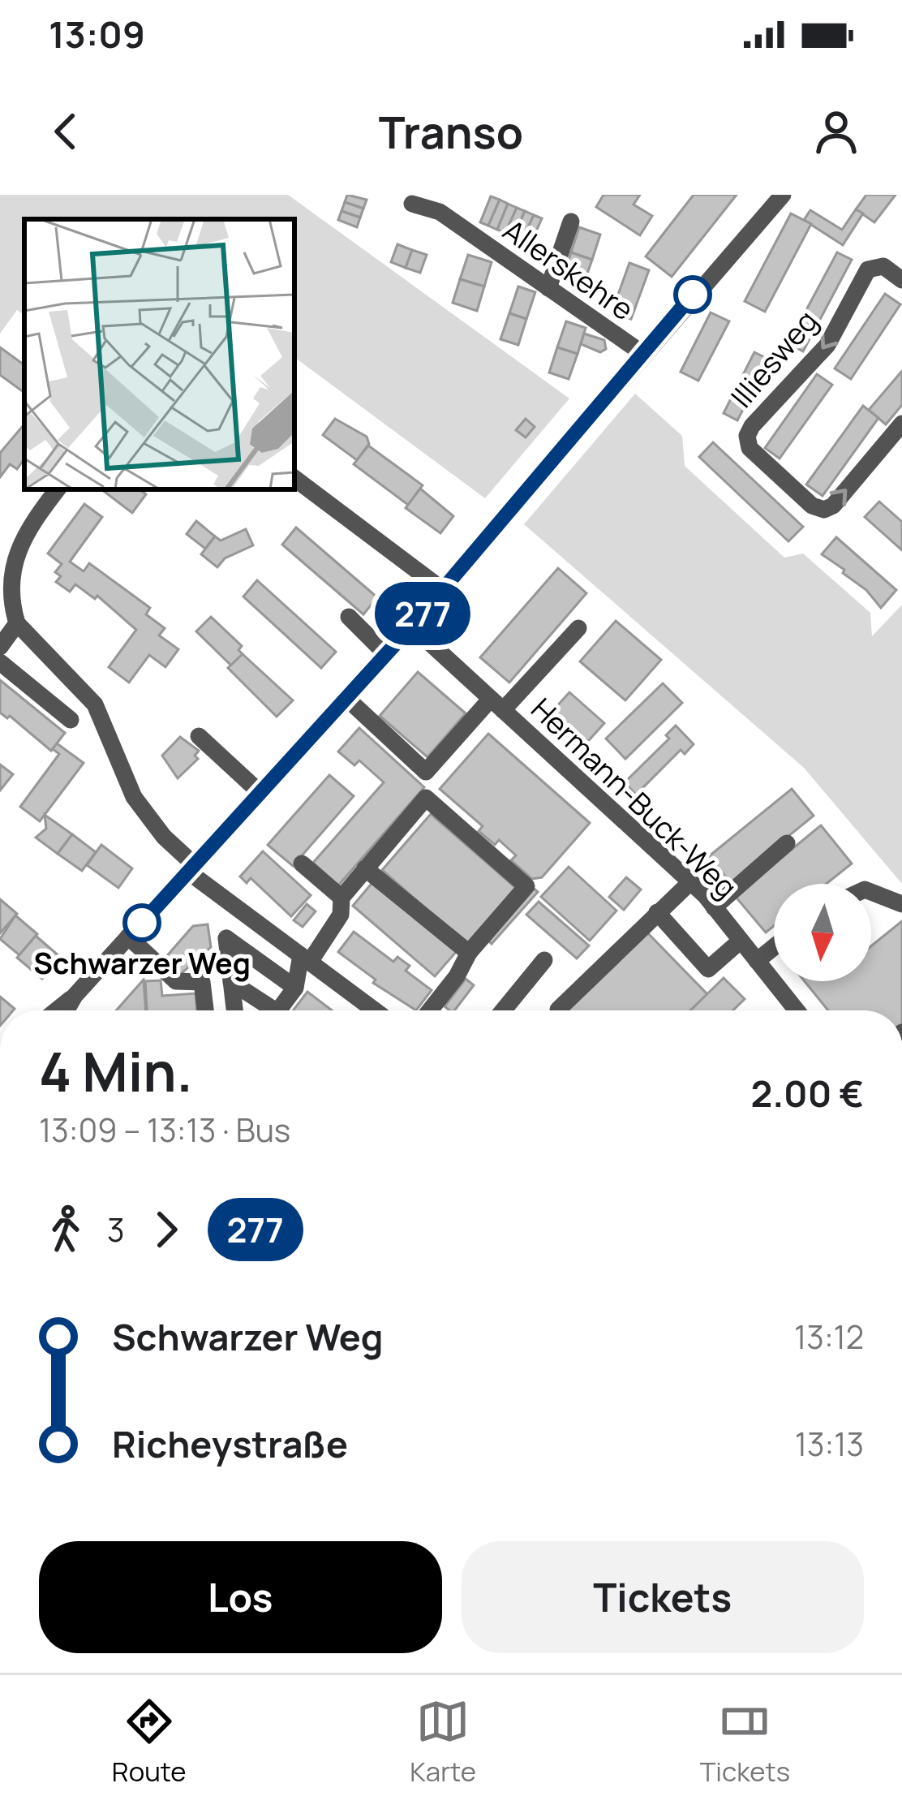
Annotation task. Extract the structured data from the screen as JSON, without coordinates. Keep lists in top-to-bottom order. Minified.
{"streets":{"street":["Allerskehre","Illiesweg","Hermann-Buck-Weg"]},"places":["Schwarzer Weg"],"lines":["bus line 277"],"north":"bottom","page":{"status":"13:09","header":"Transo","on_map":"277","heading":["4 Min.","13:09 – 13:13 · Bus","2.00 €"],"legs":["3","277"],"list":[{"name":"Schwarzer Weg","value":"13:12"},{"name":"Richeystraße","value":"13:13"}],"buttons":["Los","Tickets"],"tabs":["Route","Karte","Tickets"]}}
